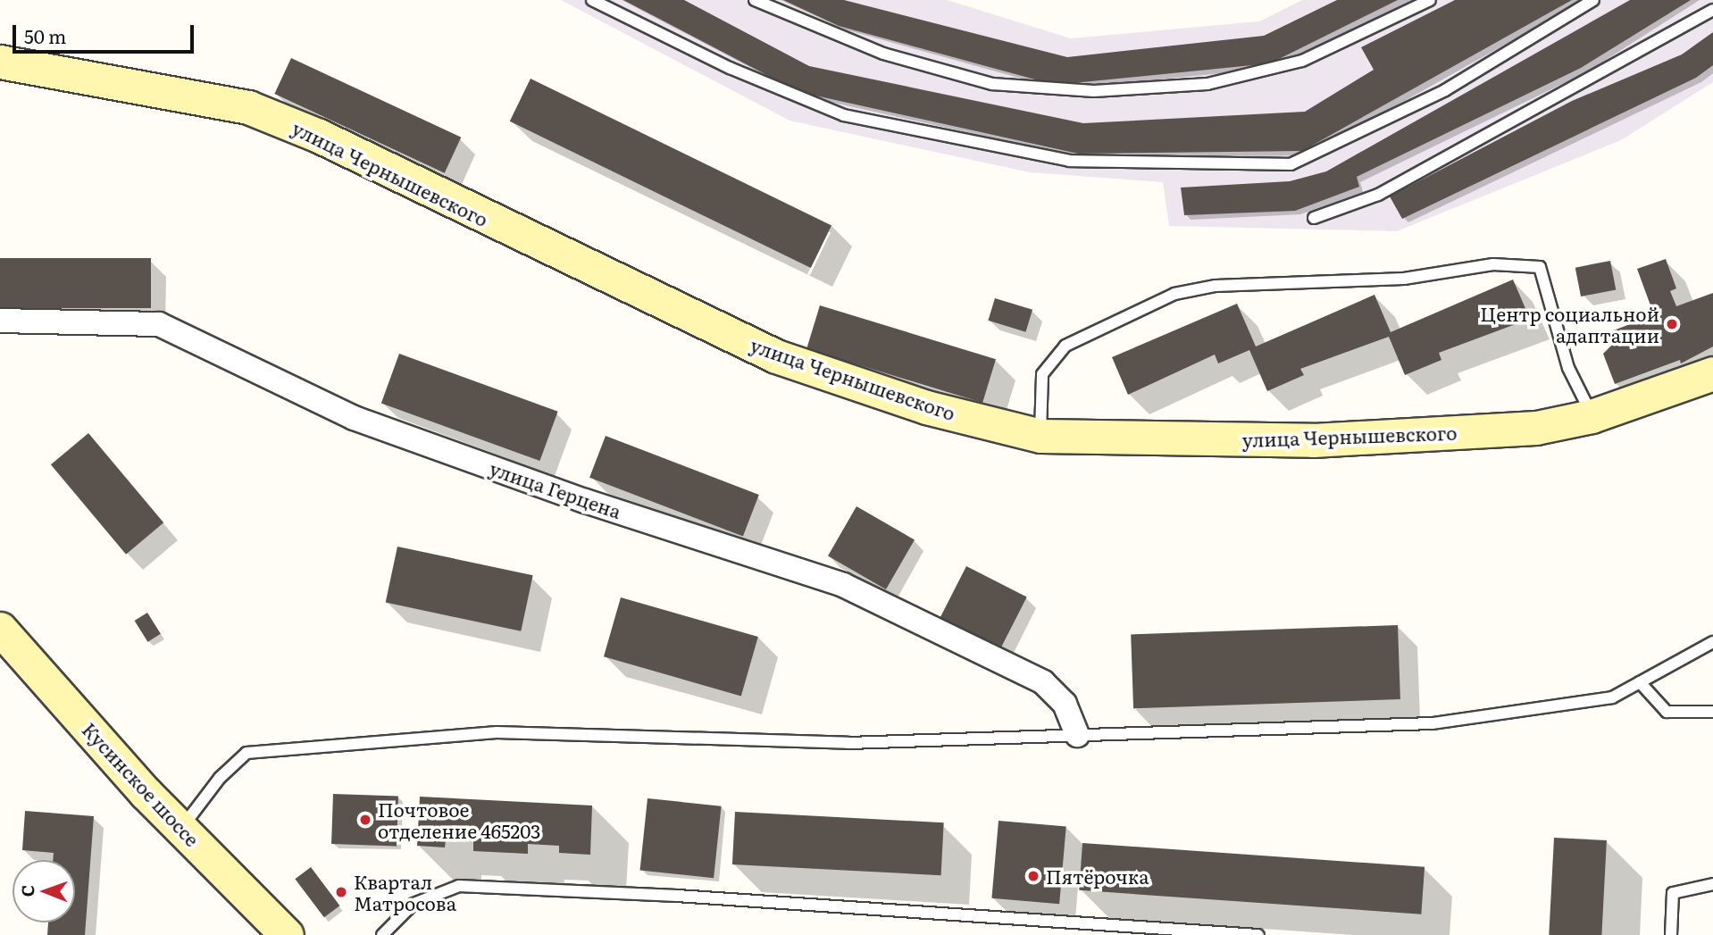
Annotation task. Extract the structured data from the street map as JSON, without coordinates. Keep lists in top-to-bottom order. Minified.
{"streets":{"main road":["улица Чернышевского","Кусинское шоссе"],"street":["улица Герцена"]},"places":["Центр социальной адаптации","Почтовое отделение 465203","Пятёрочка","Квартал Матросова"],"scale_bar":"50 m","north":"left"}
